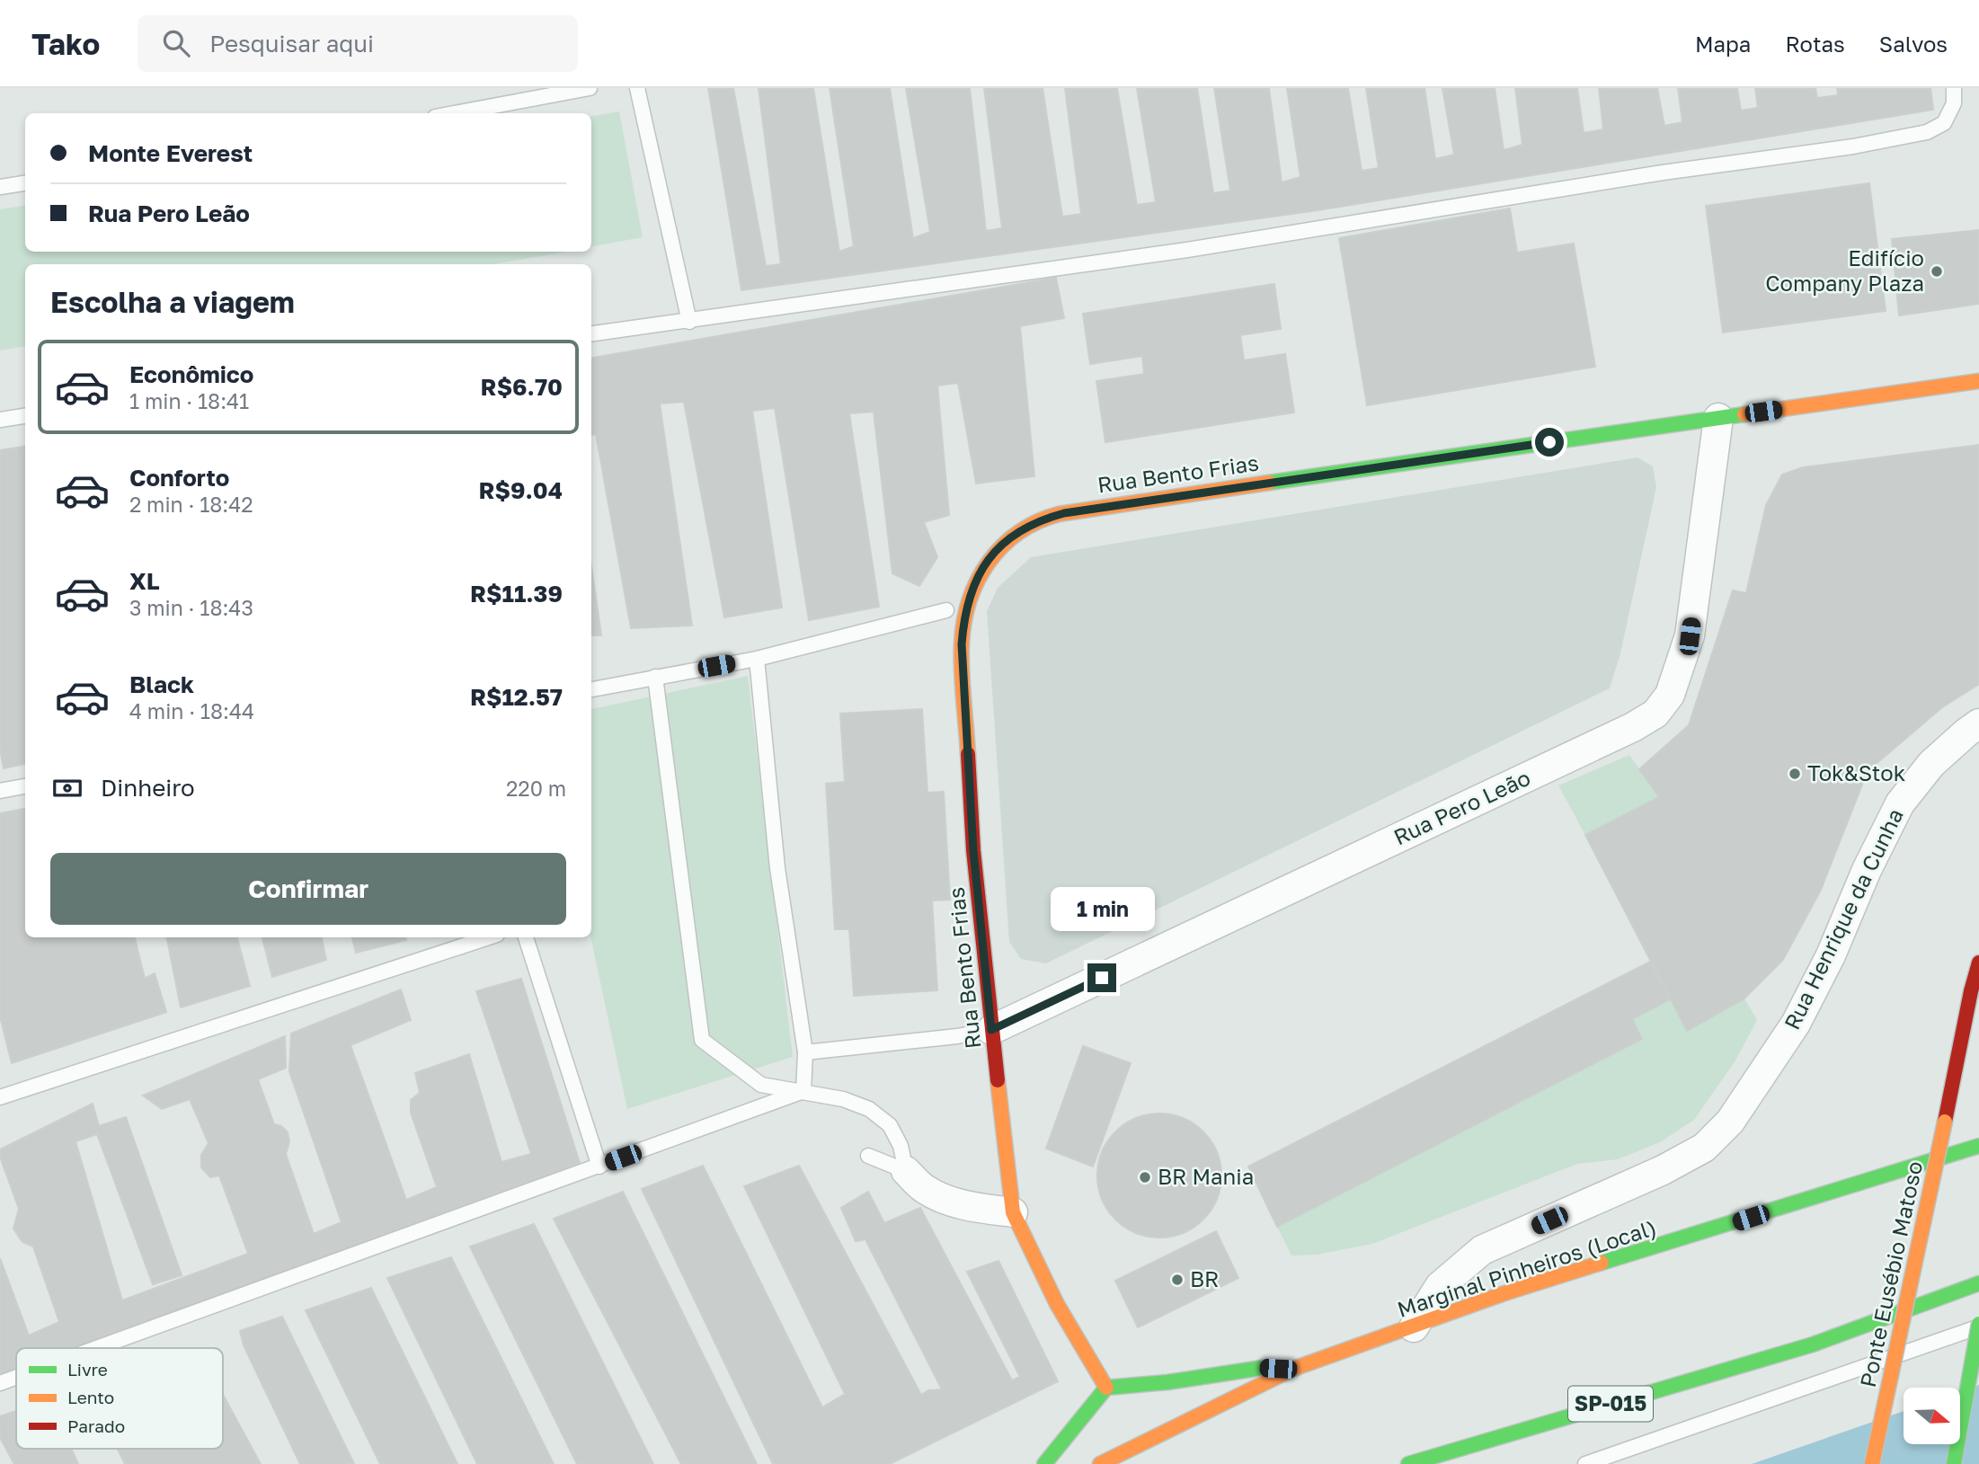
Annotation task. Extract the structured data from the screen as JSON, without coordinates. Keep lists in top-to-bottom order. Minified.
{"streets":{"main road":["Rua Bento Frias","Marginal Pinheiros (Local)","Ponte Eusébio Matoso","SP-015"],"street":["Rua Pero Leão","Rua Henrique da Cunha"]},"crossings":[["Rua Bento Frias","Rua Pero Leão"],["Rua Henrique da Cunha","Marginal Pinheiros (Local)"]],"places":["Edifício Company Plaza","Tok&Stok","BR Mania","BR"],"legend":["Livre","Lento","Parado"],"north":"right","page":{"header":"Tako","search":"Pesquisar aqui","nav":["Mapa","Rotas","Salvos"],"banner":["Monte Everest","Rua Pero Leão"],"heading":"Escolha a viagem","list":[{"name":"Econômico","note":"1 min · 18:41","value":"R$6.70"},{"name":"Conforto","note":"2 min · 18:42","value":"R$9.04"},{"name":"XL","note":"3 min · 18:43","value":"R$11.39"},{"name":"Black","note":"4 min · 18:44","value":"R$12.57"}],"pay":["Dinheiro","220 m"],"buttons":"Confirmar","bubble":"1 min"}}
